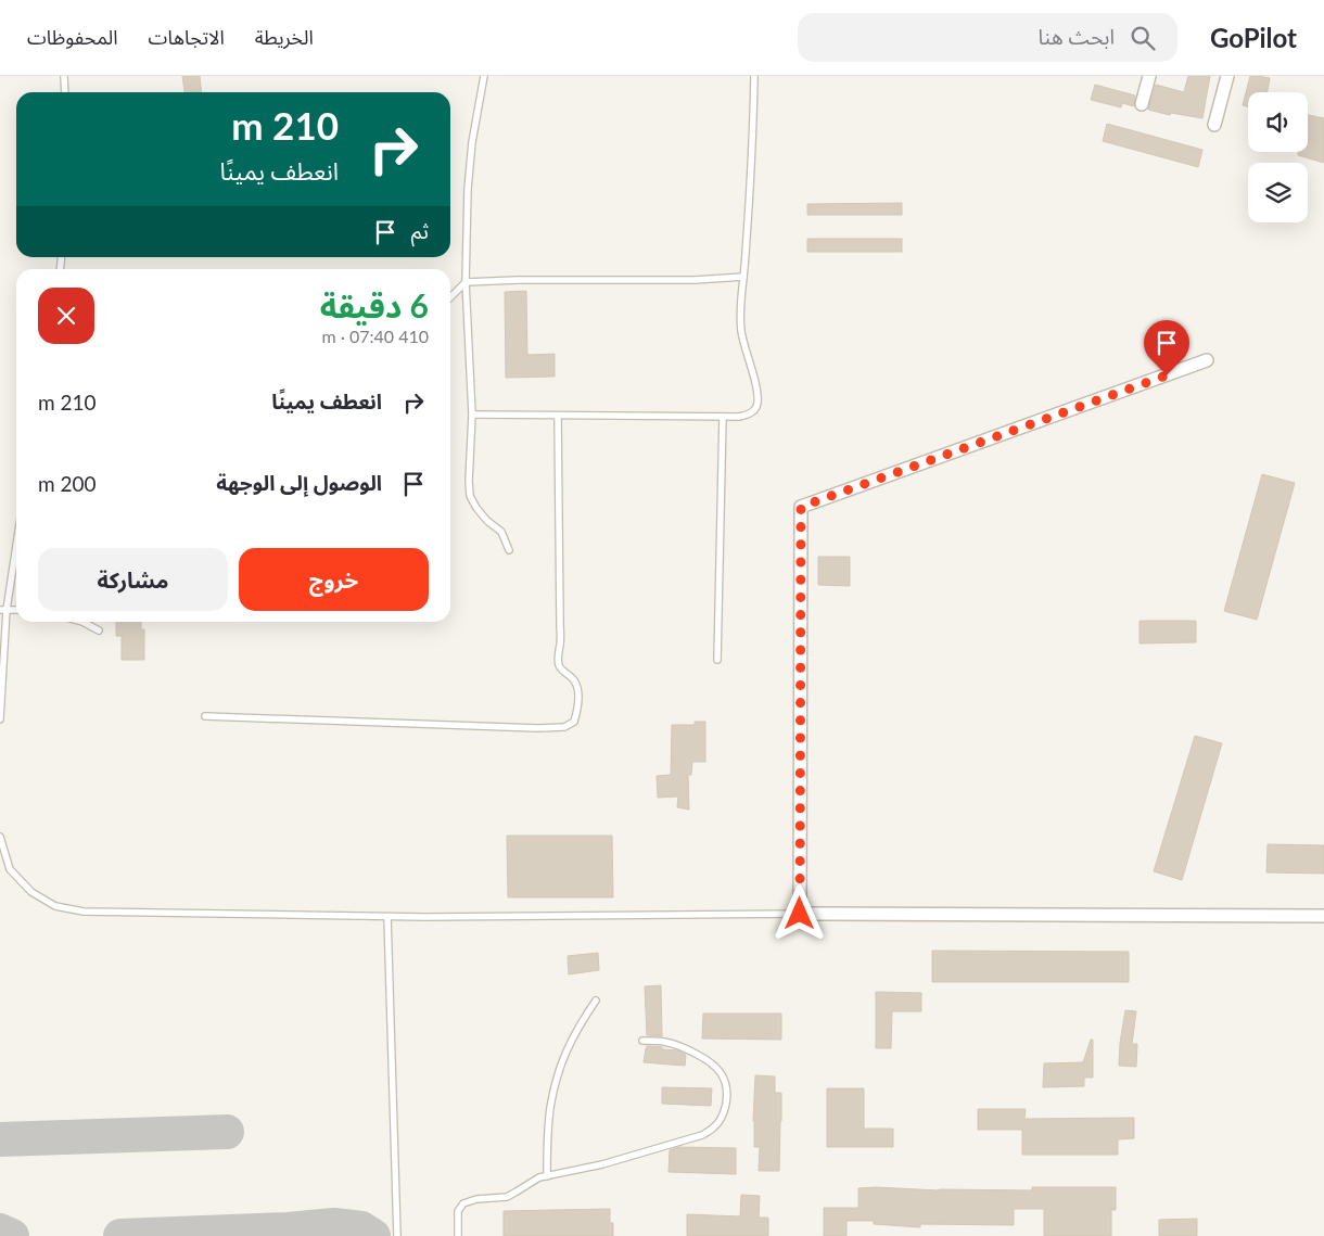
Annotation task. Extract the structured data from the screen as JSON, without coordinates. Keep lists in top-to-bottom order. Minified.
{"page":{"header":"GoPilot","search":"ابحث هنا","nav":["الخريطة","الاتجاهات","المحفوظات"],"turn":["210 m","انعطف يمينًا"],"then":"ثم","heading":["6 دقيقة","410 m · 07:40"],"list":[{"name":"انعطف يمينًا","value":"210 m"},{"name":"الوصول إلى الوجهة","value":"200 m"}],"buttons":["خروج","مشاركة"]}}
